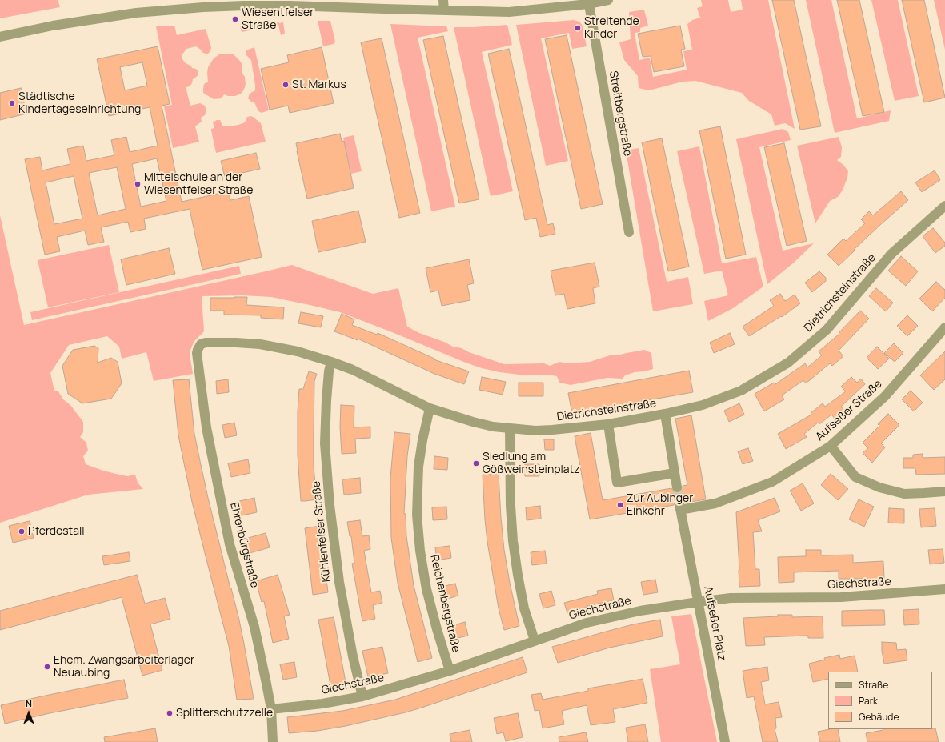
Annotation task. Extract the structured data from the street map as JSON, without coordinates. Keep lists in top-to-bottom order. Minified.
{"streets":{"street":["Streitbergstraße","Dietrichsteinstraße","Aufseßer Straße","Kühlenfelser Straße","Ehrenbürgstraße","Giechstraße","Reichenbergstraße","Aufseßer Platz"]},"crossings":[["Dietrichsteinstraße","Kühlenfelser Straße"],["Dietrichsteinstraße","Ehrenbürgstraße"],["Dietrichsteinstraße","Reichenbergstraße"],["Aufseßer Straße","Aufseßer Platz"],["Kühlenfelser Straße","Giechstraße"],["Ehrenbürgstraße","Giechstraße"],["Giechstraße","Reichenbergstraße"],["Giechstraße","Aufseßer Platz"]],"places":["Wiesentfelser Straße","Streitende Kinder","St. Markus","Städtische Kindertageseinrichtung","Mittelschule an der Wiesentfelser Straße","Siedlung am Gößweinsteinplatz","Zur Aubinger Einkehr","Pferdestall","Ehem. Zwangsarbeiterlager Neuaubing","Splitterschutzzelle"],"legend":["Straße","Park","Gebäude"],"north":"top"}
